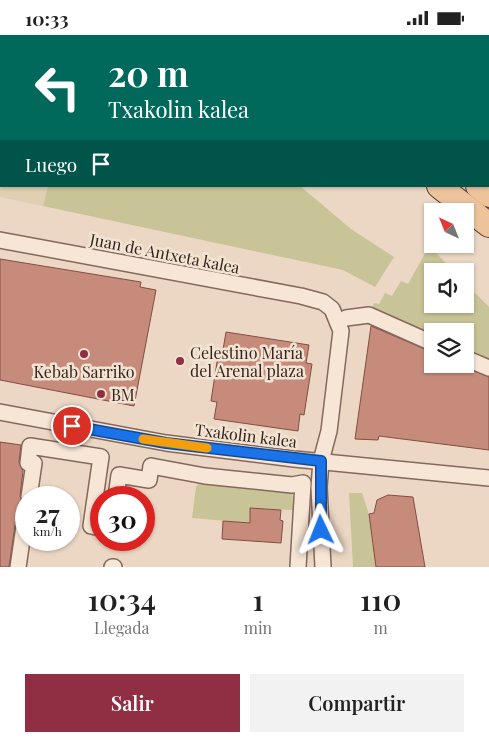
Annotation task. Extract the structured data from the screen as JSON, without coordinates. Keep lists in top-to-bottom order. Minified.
{"streets":{"street":["Juan de Antxeta kalea","Txakolin kalea"]},"crossings":[["Juan de Antxeta kalea","Txakolin kalea"]],"places":["Kebab Sarriko","Celestino María del Arenal plaza","BM"],"north":"top left","page":{"status":"10:33","turn":["20 m","Txakolin kalea"],"then":"Luego","speed":"27 km/h","limit":"30","eta":["10:34","Llegada","1","min","110","m"],"buttons":["Salir","Compartir"]}}
